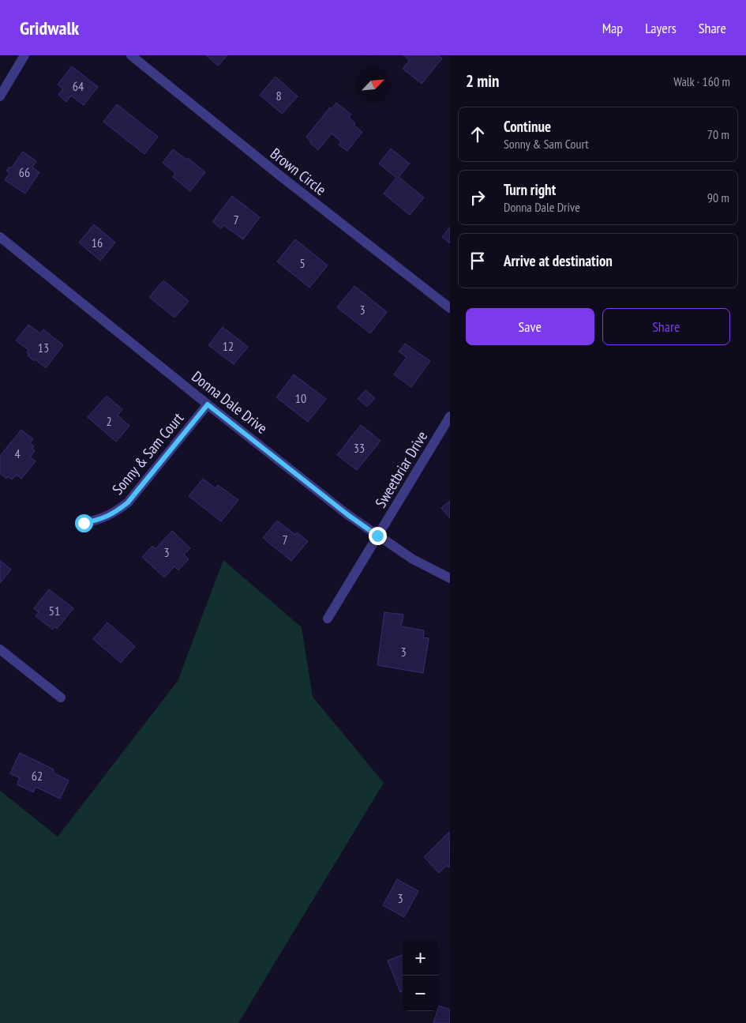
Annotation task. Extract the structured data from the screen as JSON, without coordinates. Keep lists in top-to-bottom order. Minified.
{"streets":{"street":["Brown Circle","Donna Dale Drive","Sonny & Sam Court","Sweetbriar Drive"]},"crossings":[["Donna Dale Drive","Sonny & Sam Court"],["Donna Dale Drive","Sweetbriar Drive"]],"house_numbers":["64","8","66","7","16","5","3","12","13","10","2","33","4","7","3","51","3","62","3"],"north":"top right","page":{"header":"Gridwalk","nav":["Map","Layers","Share"],"heading":["2 min","Walk · 160 m"],"list":[["Continue","Sonny & Sam Court","70 m"],["Turn right","Donna Dale Drive","90 m"],"Arrive at destination"],"buttons":["Save","Share"],"map_buttons":["+","−"]}}
